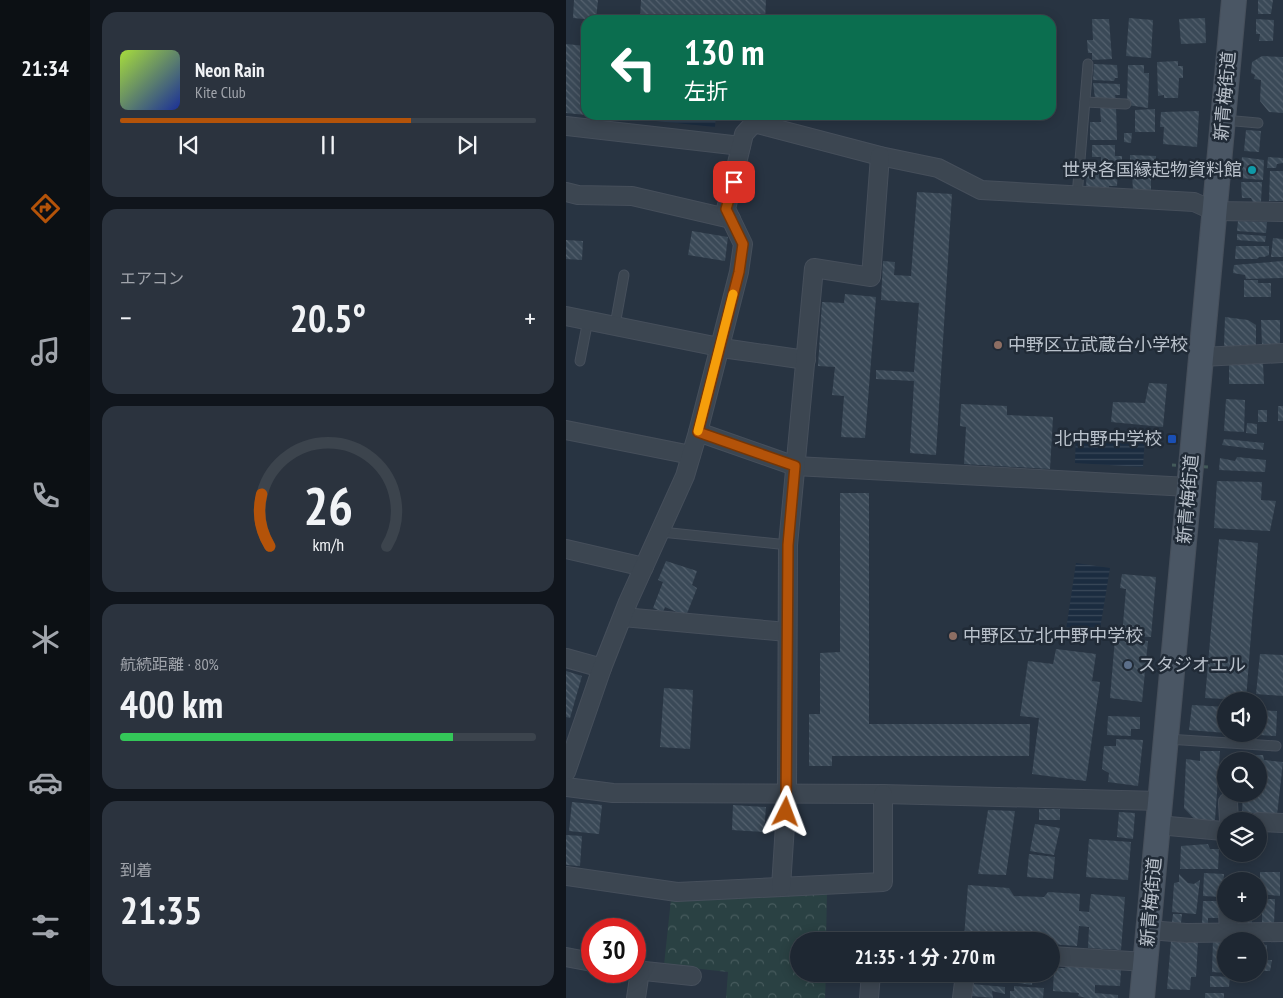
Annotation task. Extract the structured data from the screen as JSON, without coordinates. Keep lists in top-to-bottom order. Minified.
{"streets":{"main road":["新青梅街道"]},"places":{"other":["世界各国縁起物資料館","中野区立武蔵台小学校","中野区立北中野中学校","スタジオエル"],"transit":["北中野中学校"]},"page":{"tabs":"21:34","turn":["130 m","左折"],"song":["Neon Rain","Kite Club"],"tile":["エアコン",["航続距離 · 80%","400 km"],["到着","21:35"]],"heat":["−","20.5°","+"],"map_buttons":["+","−"],"limit":"30","trip":"21:35 · 1 分 · 270 m","gauge":["26","km/h"]}}
